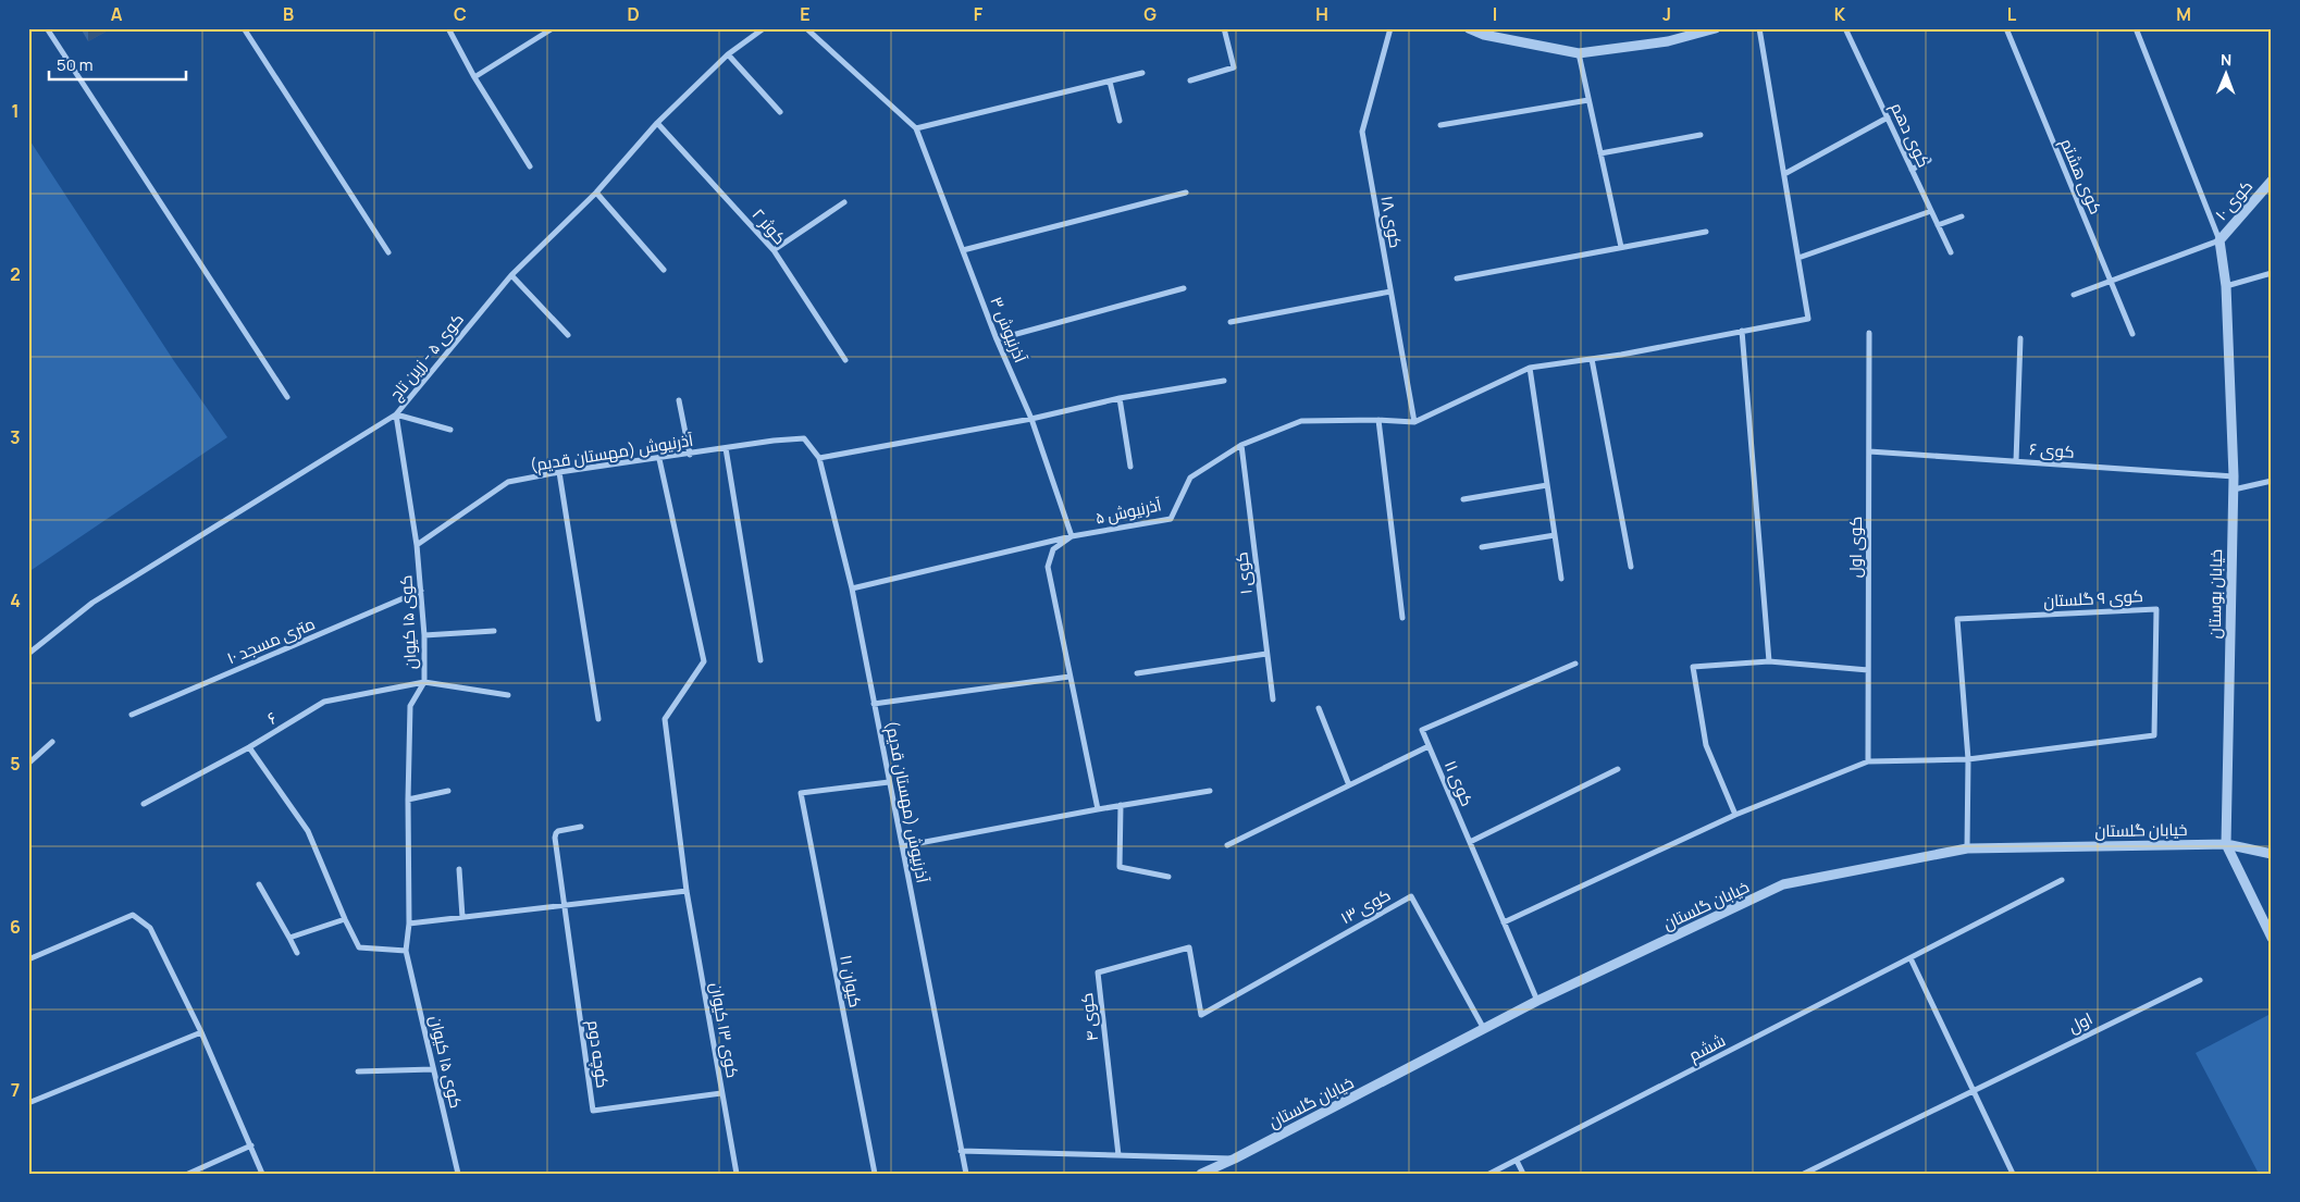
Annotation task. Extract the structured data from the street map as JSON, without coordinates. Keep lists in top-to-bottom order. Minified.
{"streets":{"street":["کوی دهم","کوی هشتم","کوی ۱۰","کوی ۱۸","کوثر ۲","آذرنیوش ۳","کوی ۵ - زرین تاج","کوی ۶","آذرنیوش (مهستان قدیم)","آذرنیوش ۵","کوی اول","کوی ۱","خیابان بوستان","کوی ۹ گلستان","کوی ۱۵ کیوان","۱۰ متری مسجد","۶","کوی ۱۱","خیابان گلستان","کوی ۱۳","کیوان ۱۱","کوی ۴","اول","کوی ۱۳ کیوان","ششم","کوچه دوم"]},"crossings":[["کوی ۱۰","خیابان بوستان"],["کوی ۱۸","آذرنیوش ۵"],["کوثر ۲","کوی ۵ - زرین تاج"],["آذرنیوش ۳","آذرنیوش ۵"],["کوی ۵ - زرین تاج","کوی ۱۵ کیوان"],["کوی ۶","کوی اول"],["کوی ۶","خیابان بوستان"],["آذرنیوش (مهستان قدیم)","آذرنیوش ۵"],["آذرنیوش (مهستان قدیم)","کوی ۱۵ کیوان"],["آذرنیوش (مهستان قدیم)","کیوان ۱۱"],["آذرنیوش (مهستان قدیم)","کوی ۱۳ کیوان"],["آذرنیوش ۵","کوی ۱"],["کوی اول","کوی ۹ گلستان"],["خیابان بوستان","خیابان گلستان"],["کوی ۹ گلستان","خیابان گلستان"],["کوی ۱۵ کیوان","۱۰ متری مسجد"],["کوی ۱۵ کیوان","۶"],["کوی ۱۱","خیابان گلستان"],["خیابان گلستان","کوی ۱۳"],["کوی ۱۳","کوی ۴"],["کوی ۱۳ کیوان","کوچه دوم"]],"scale_bar":"50 m","north":"top","grid":{"columns":["A","B","C","D","E","F","G","H","I","J","K","L","M"],"rows":["1","2","3","4","5","6","7"]}}
